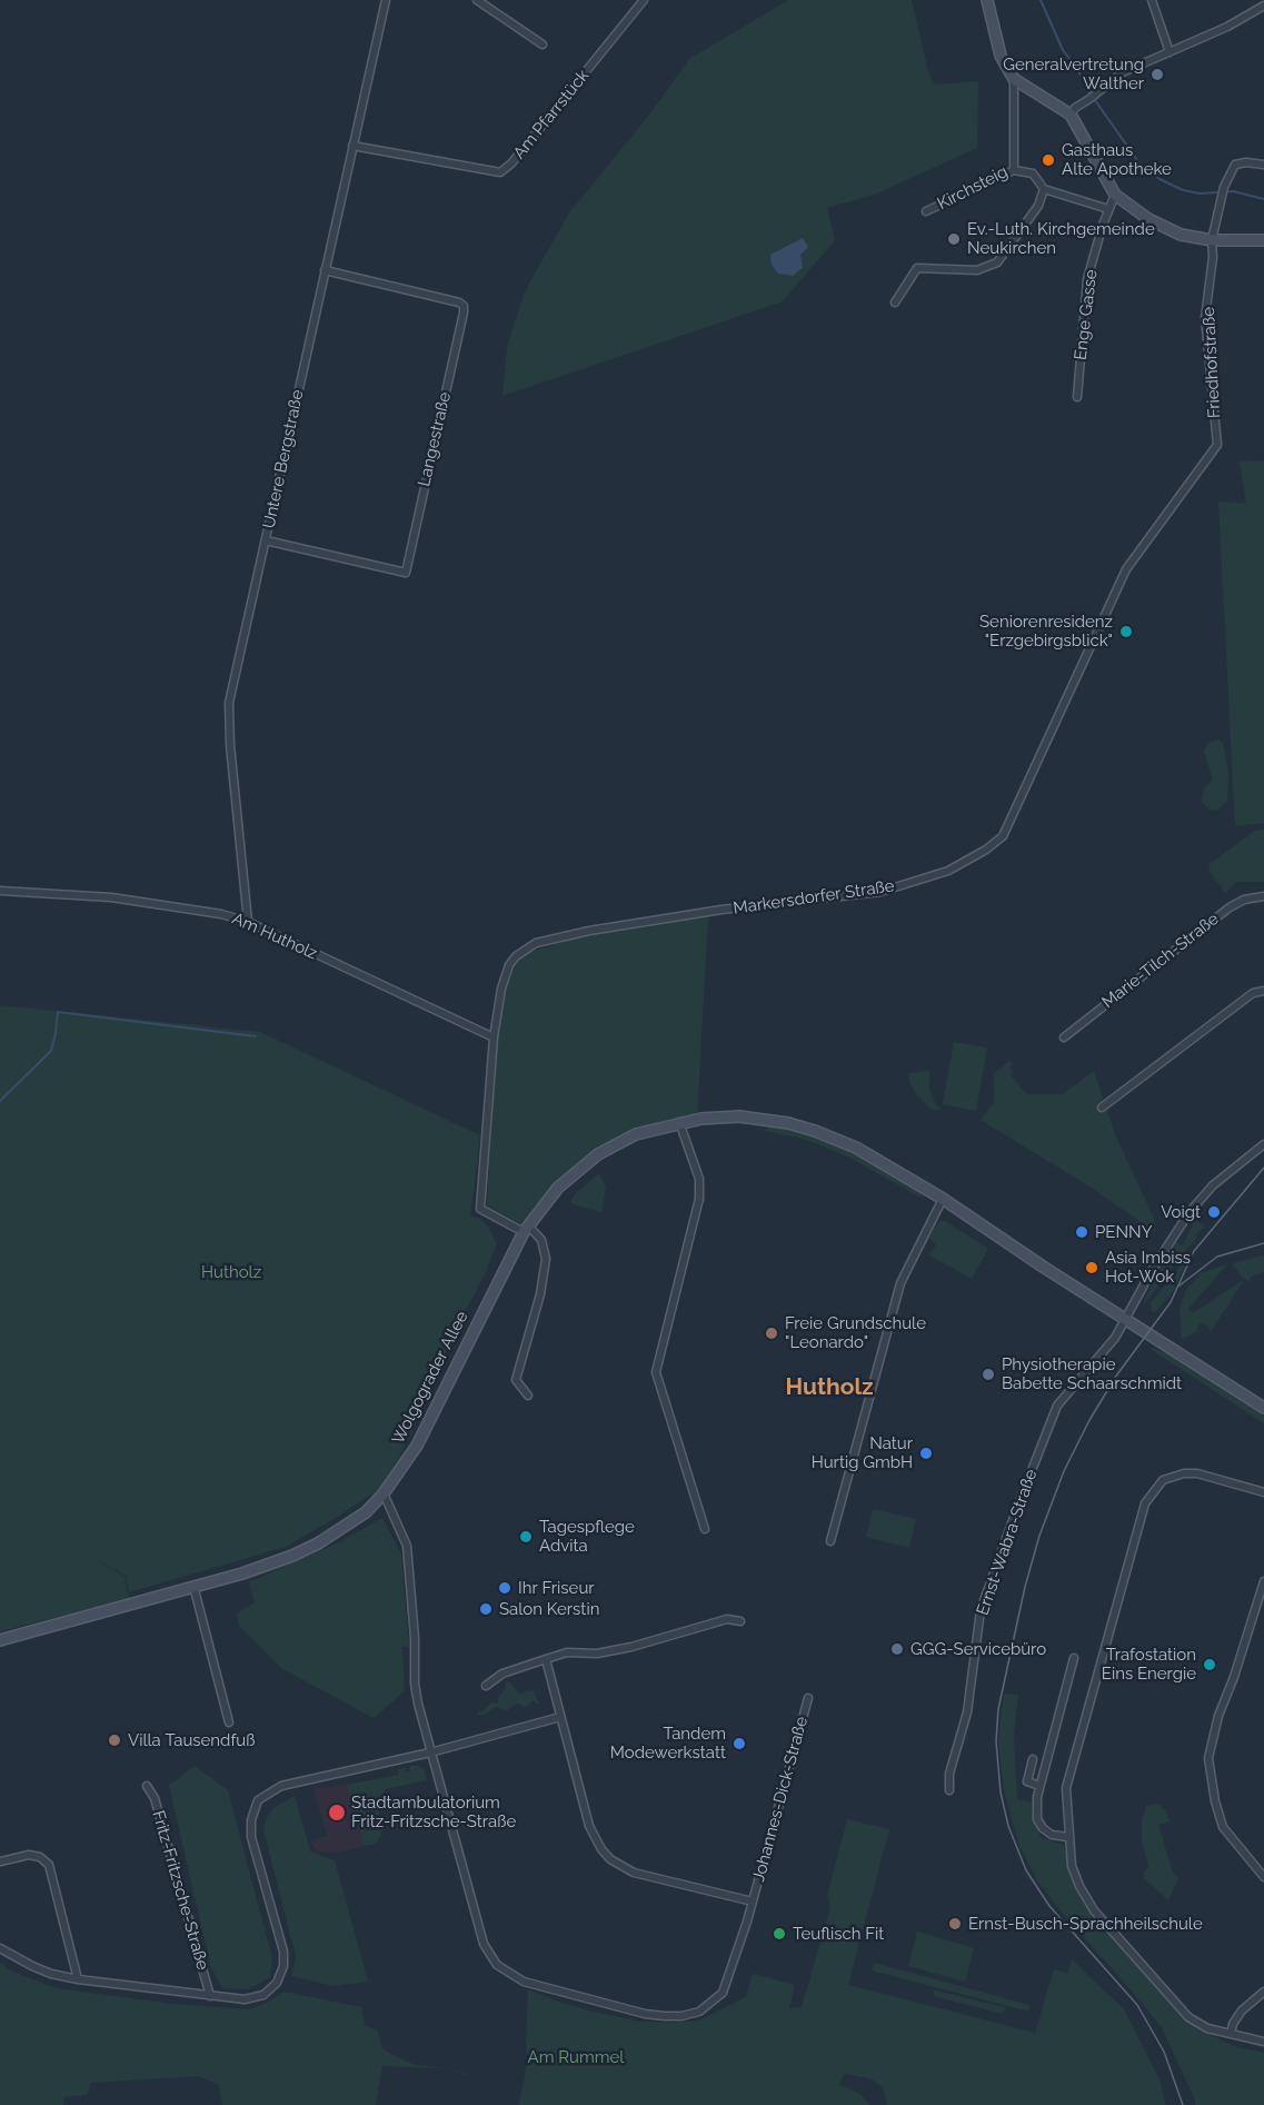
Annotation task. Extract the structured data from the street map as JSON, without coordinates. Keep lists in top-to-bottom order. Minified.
{"streets":{"main road":["Wolgograder Allee"],"street":["Am Pfarrstück","Kirchsteig","Enge Gasse","Friedhofstraße","Langestraße","Untere Bergstraße","Markersdorfer Straße","Am Hutholz","Marie-Tilch-Straße","Ernst-Wabra-Straße","Johannes-Dick-Straße","Fritz-Fritzsche-Straße"]},"crossings":[["Am Pfarrstück","Untere Bergstraße"],["Friedhofstraße","Markersdorfer Straße"],["Langestraße","Untere Bergstraße"],["Untere Bergstraße","Am Hutholz"],["Markersdorfer Straße","Am Hutholz"],["Markersdorfer Straße","Wolgograder Allee"],["Wolgograder Allee","Ernst-Wabra-Straße"],["Wolgograder Allee","Johannes-Dick-Straße"],["Johannes-Dick-Straße","Fritz-Fritzsche-Straße"]],"districts":["Hutholz"],"parks":["Hutholz","Am Rummel"],"places":["Generalvertretung Walther","Gasthaus Alte Apotheke","Ev.-Luth. Kirchgemeinde Neukirchen","Seniorenresidenz \"Erzgebirgsblick\"","Voigt","PENNY","Asia Imbiss Hot-Wok","Freie Grundschule \"Leonardo\"","Physiotherapie Babette Schaarschmidt","Natur Hurtig GmbH","Tagespflege Advita","Ihr Friseur","Salon Kerstin","GGG-Servicebüro","Trafostation Eins Energie","Villa Tausendfuß","Tandem Modewerkstatt","Stadtambulatorium Fritz-Fritzsche-Straße","Ernst-Busch-Sprachheilschule","Teuflisch Fit"]}
